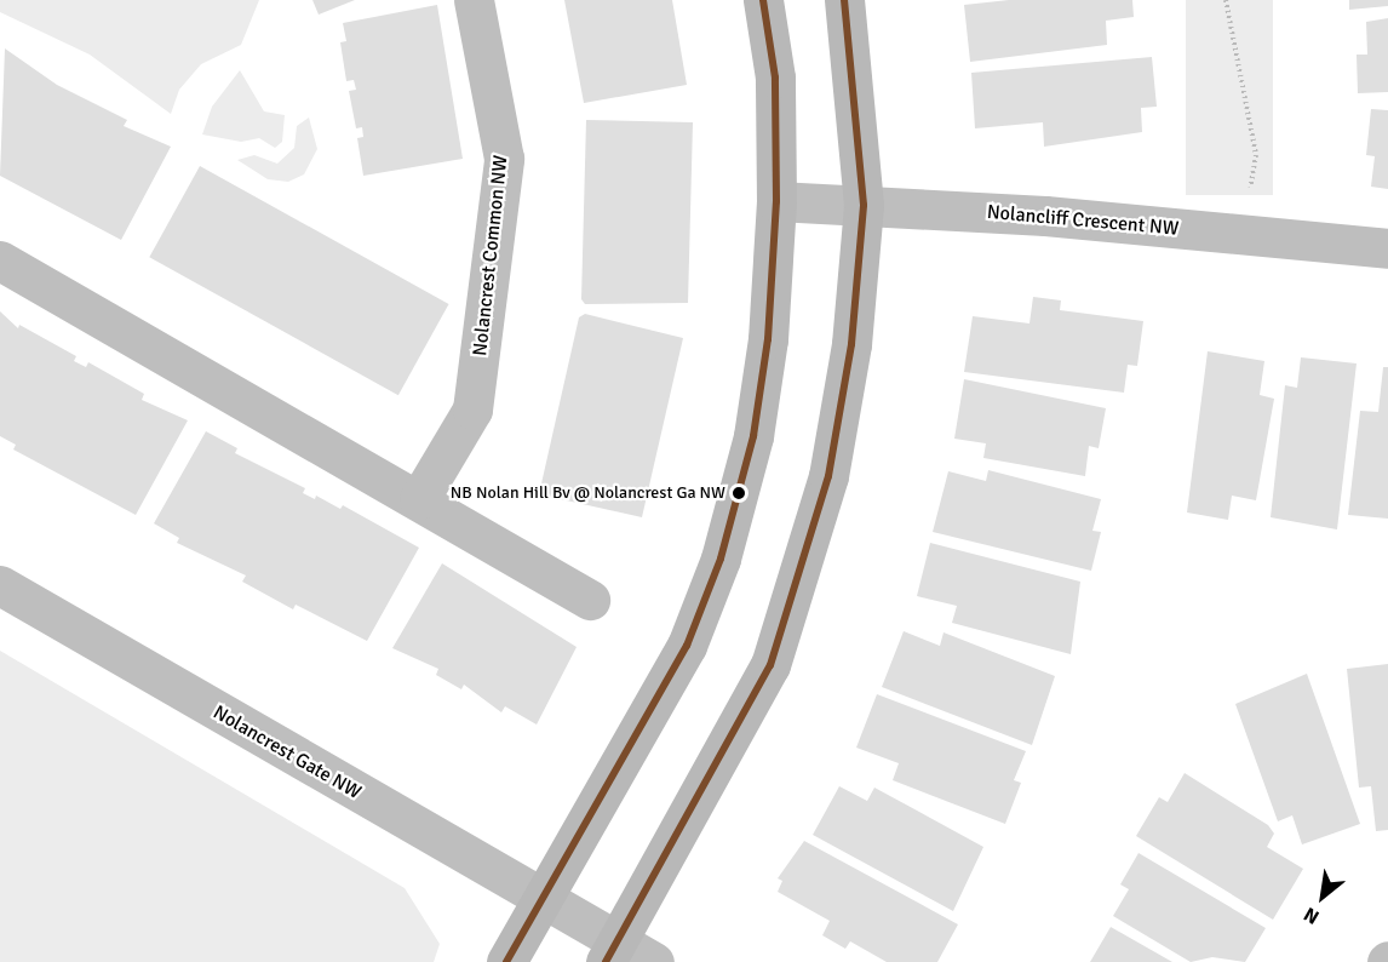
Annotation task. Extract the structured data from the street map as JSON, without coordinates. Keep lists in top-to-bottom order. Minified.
{"streets":{"street":["Nolancliff Crescent NW","Nolancrest Common NW","Nolancrest Gate NW"]},"places":["NB Nolan Hill Bv @ Nolancrest Ga NW"],"north":"bottom left"}
